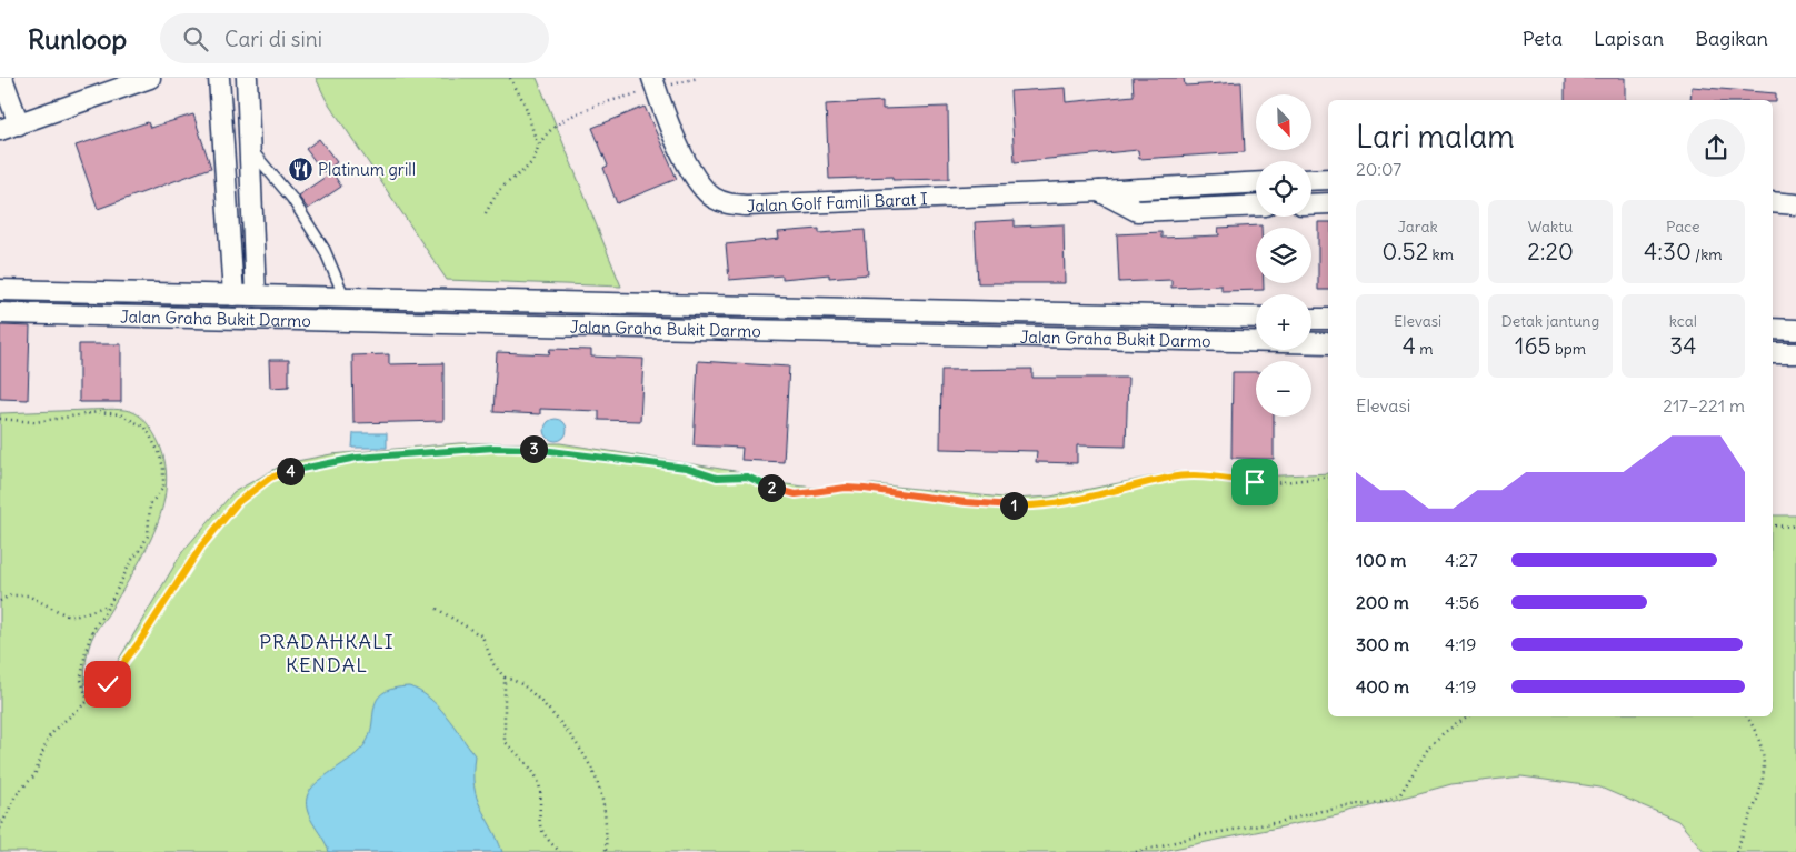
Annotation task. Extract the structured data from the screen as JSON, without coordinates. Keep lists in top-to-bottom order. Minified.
{"streets":{"street":["Jalan Golf Famili Barat I","Jalan Graha Bukit Darmo"]},"districts":["PRADAHKALI KENDAL"],"places":{"restaurant":["Platinum grill"]},"north":"bottom right","page":{"header":"Runloop","search":"Cari di sini","nav":["Peta","Lapisan","Bagikan"],"map_buttons":["+","−"],"heading":["Lari malam","20:07"],"stats":[["Jarak","0.52 km"],["Waktu","2:20"],["Pace","4:30 /km"],["Elevasi","4 m"],["Detak jantung","165 bpm"],["kcal","34"]],"chart":["Elevasi","217–221 m"],"pins":["3","4","2","1"],"list":[{"name":"100 m","note":"4:27"},{"name":"200 m","note":"4:56"},{"name":"300 m","note":"4:19"},{"name":"400 m","note":"4:19"}]}}
